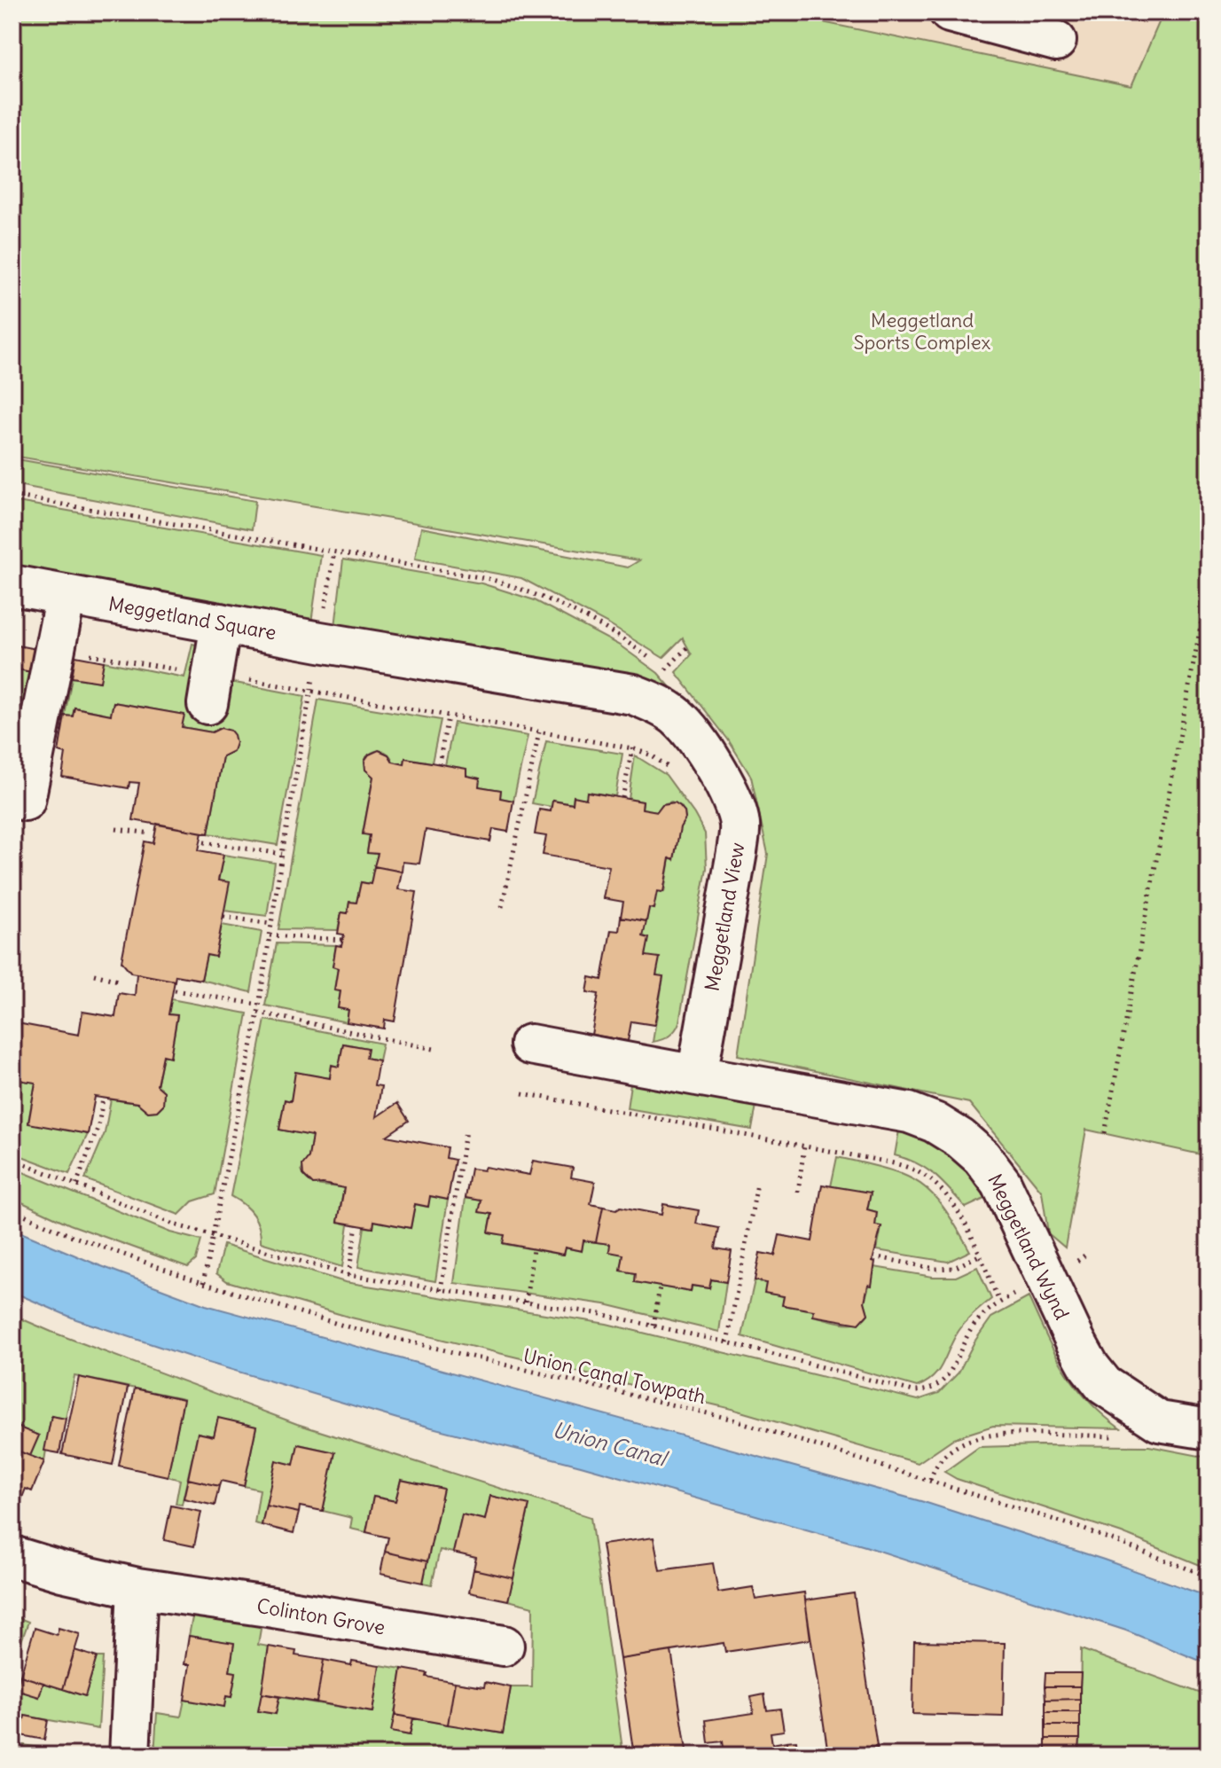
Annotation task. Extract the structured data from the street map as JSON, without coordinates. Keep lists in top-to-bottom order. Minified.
{"streets":{"street":["Meggetland Square","Meggetland View","Meggetland Wynd","Colinton Grove"],"path":["Union Canal Towpath"]},"crossings":[["Meggetland Square","Meggetland View"],["Meggetland View","Meggetland Wynd"]],"water":["Union Canal"],"parks":["Meggetland Sports Complex"]}
